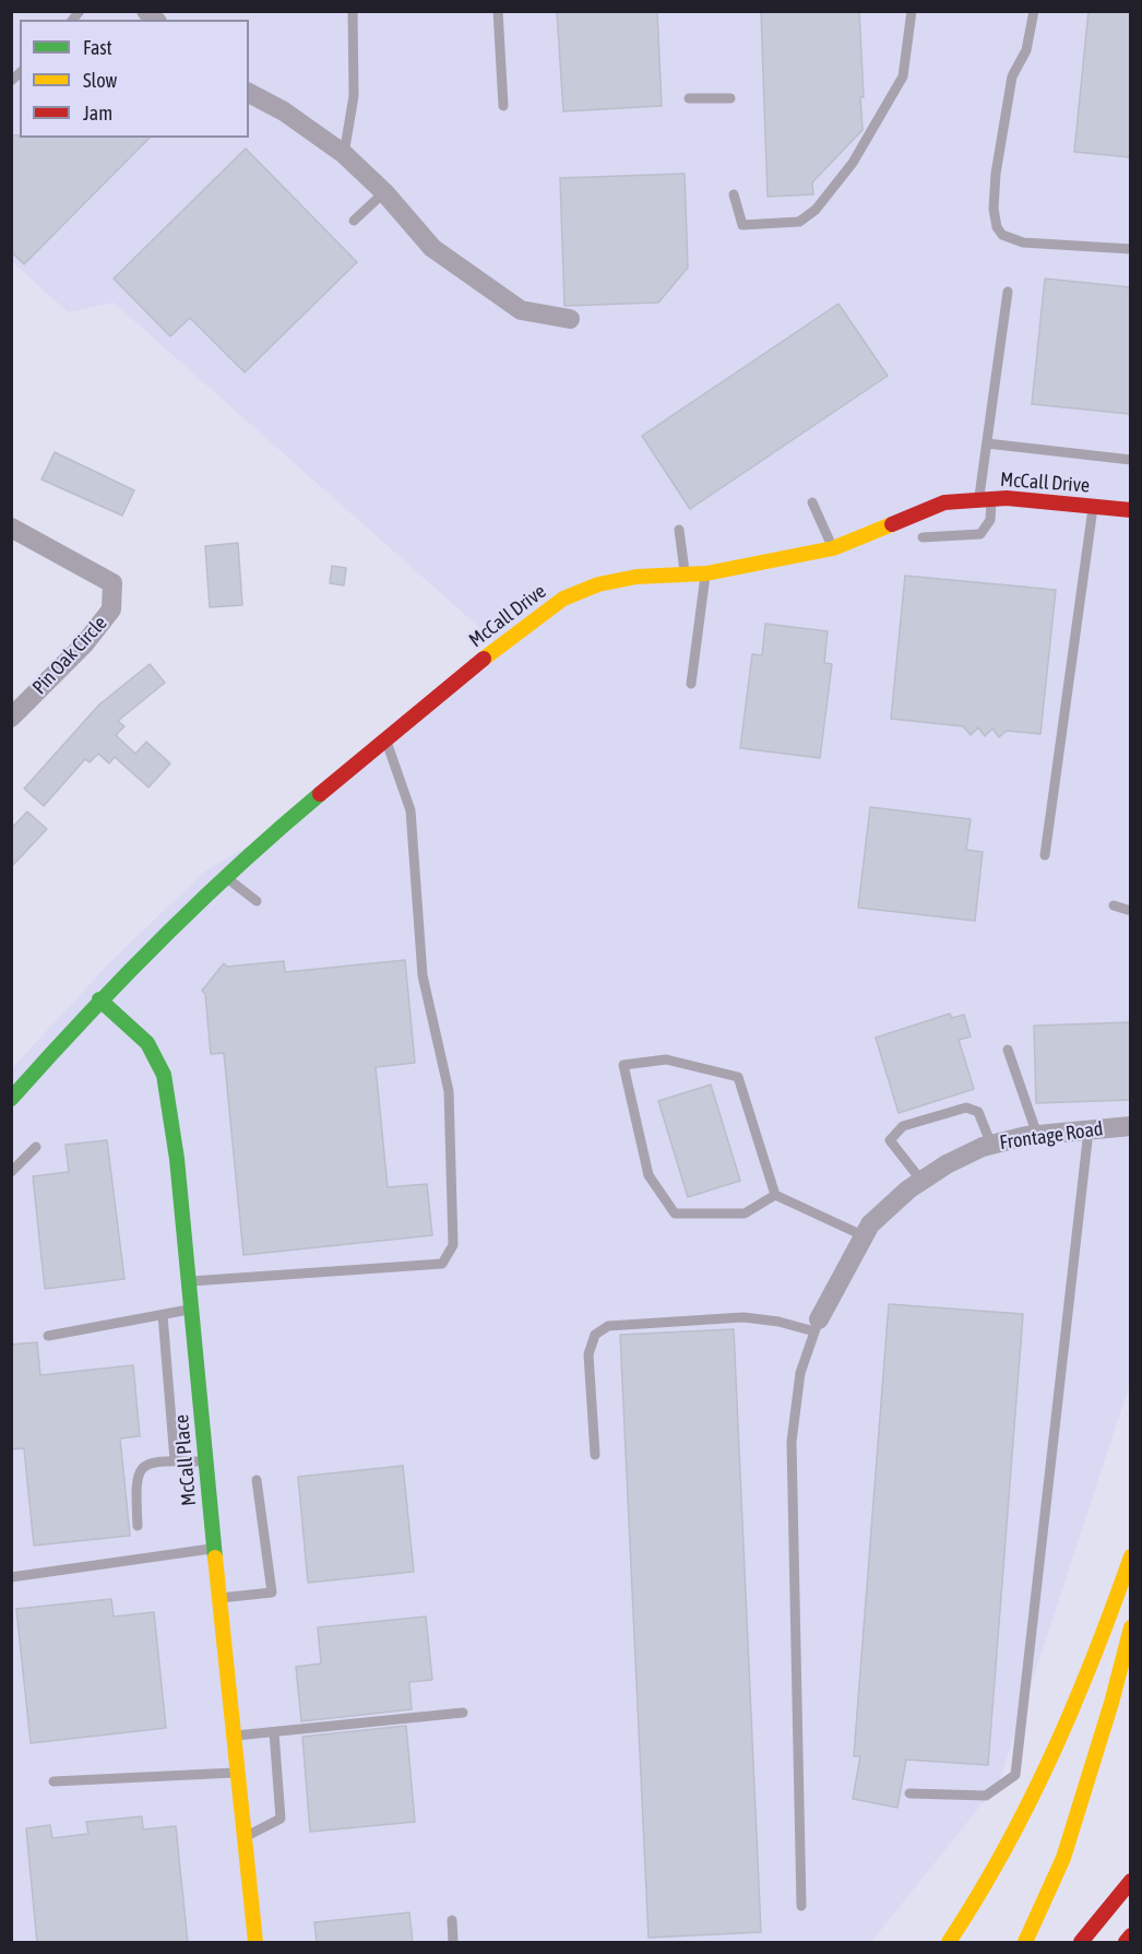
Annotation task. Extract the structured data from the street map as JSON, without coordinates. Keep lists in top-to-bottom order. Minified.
{"streets":{"main road":["McCall Drive","McCall Place"],"street":["Pin Oak Circle","Frontage Road"]},"crossings":[["McCall Drive","McCall Place"]],"legend":["Fast","Slow","Jam"]}
